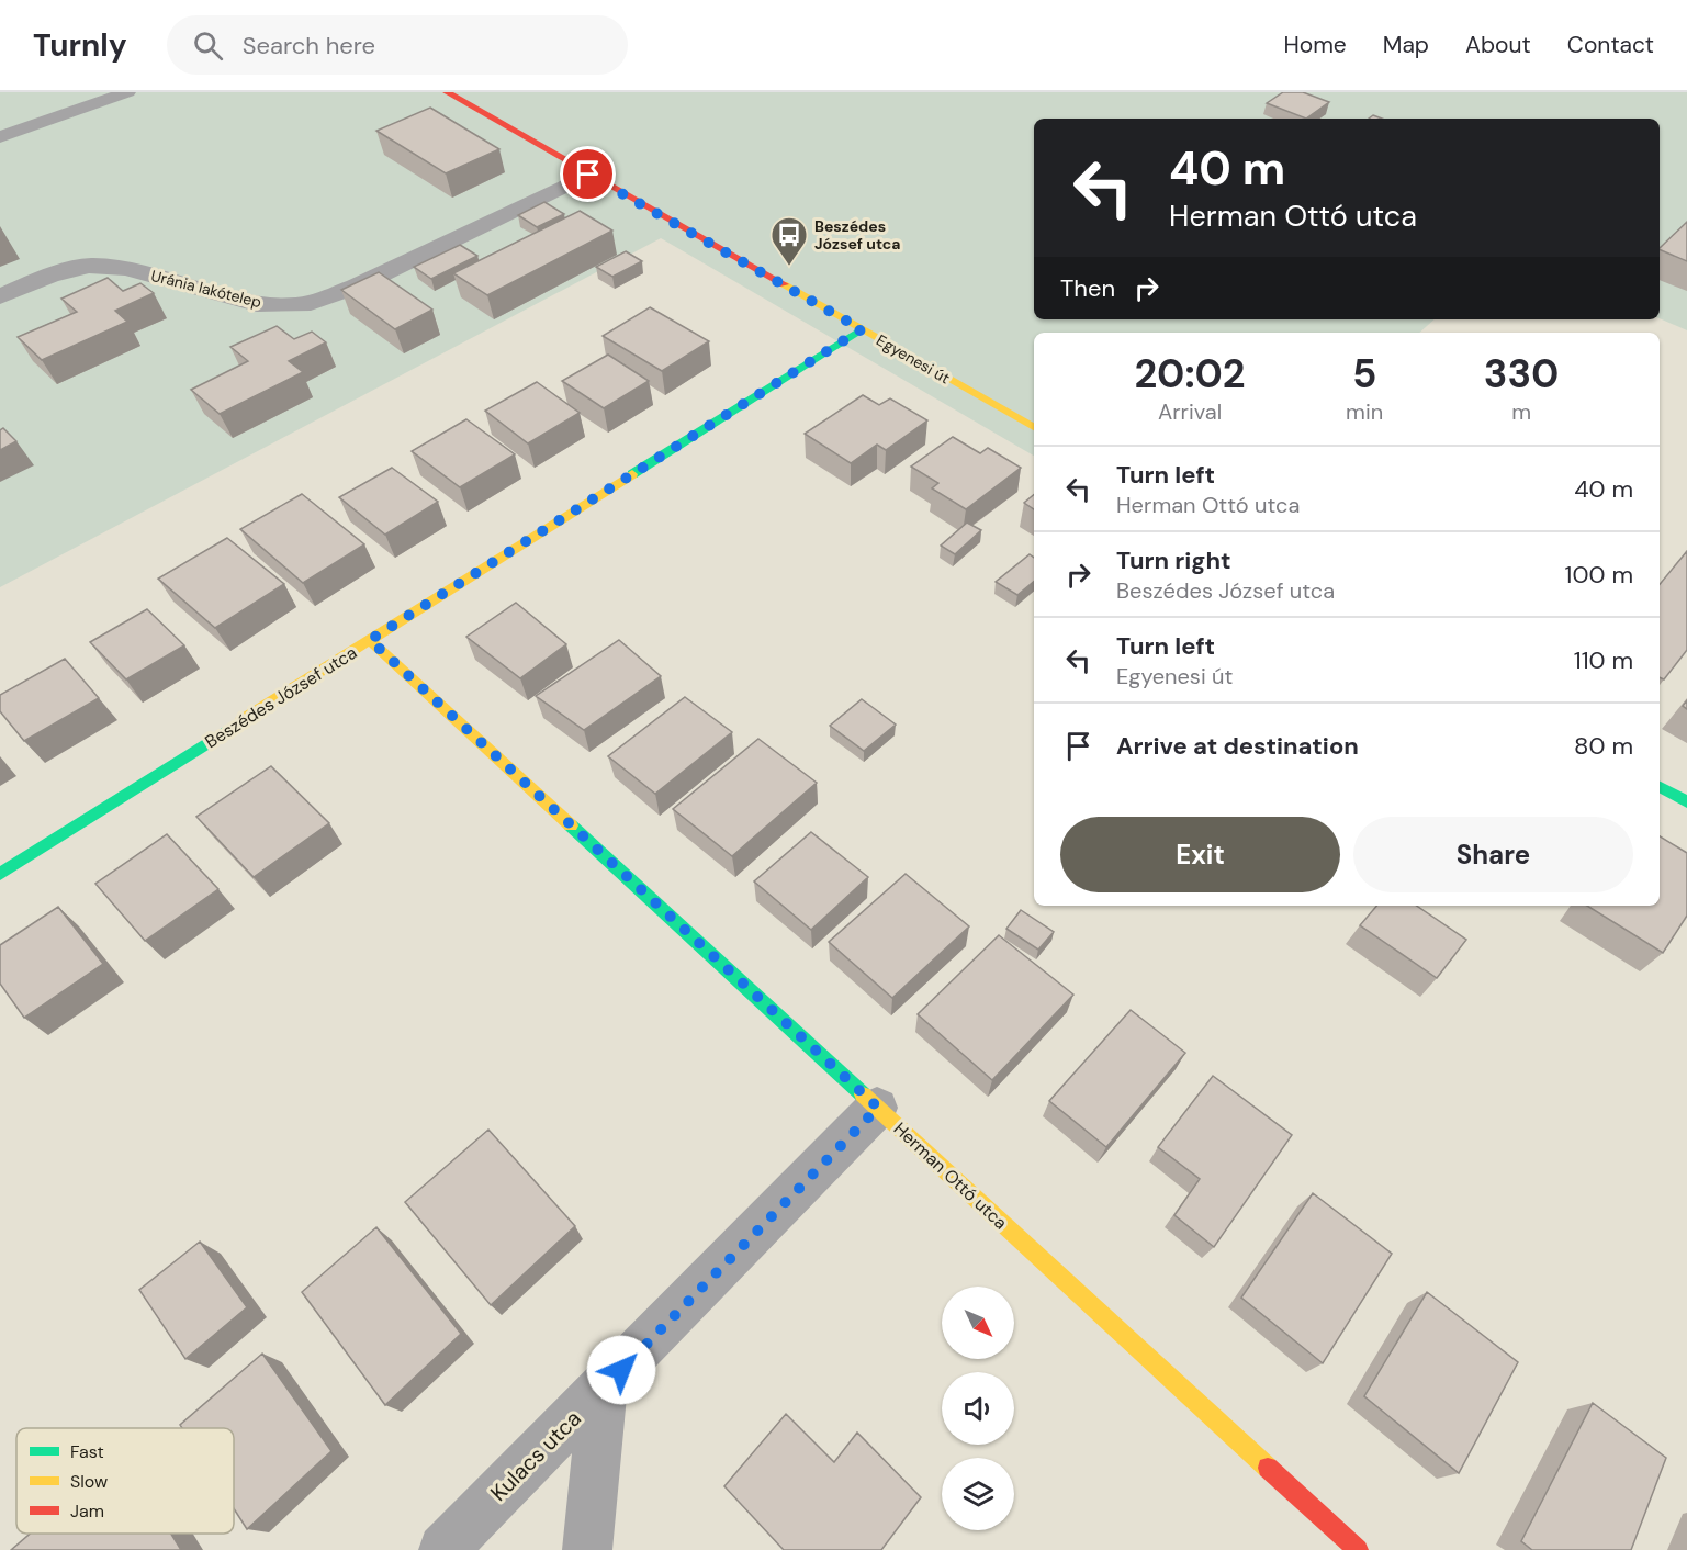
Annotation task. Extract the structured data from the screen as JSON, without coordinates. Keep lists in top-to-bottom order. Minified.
{"streets":{"street":["Uránia lakótelep","Egyenesi út","Beszédes József utca","Herman Ottó utca","Kulacs utca"]},"crossings":[["Uránia lakótelep","Egyenesi út"],["Egyenesi út","Beszédes József utca"],["Beszédes József utca","Herman Ottó utca"],["Herman Ottó utca","Kulacs utca"]],"places":{"bus stop":["Beszédes József utca"]},"legend":["Fast","Slow","Jam"],"north":"bottom right","page":{"header":"Turnly","search":"Search here","nav":["Home","Map","About","Contact"],"turn":["40 m","Herman Ottó utca"],"then":"Then","eta":["20:02","Arrival","5","min","330","m"],"list":[{"name":"Turn left","note":"Herman Ottó utca","value":"40 m"},{"name":"Turn right","note":"Beszédes József utca","value":"100 m"},{"name":"Turn left","note":"Egyenesi út","value":"110 m"},{"name":"Arrive at destination","value":"80 m"}],"buttons":["Exit","Share"]}}
